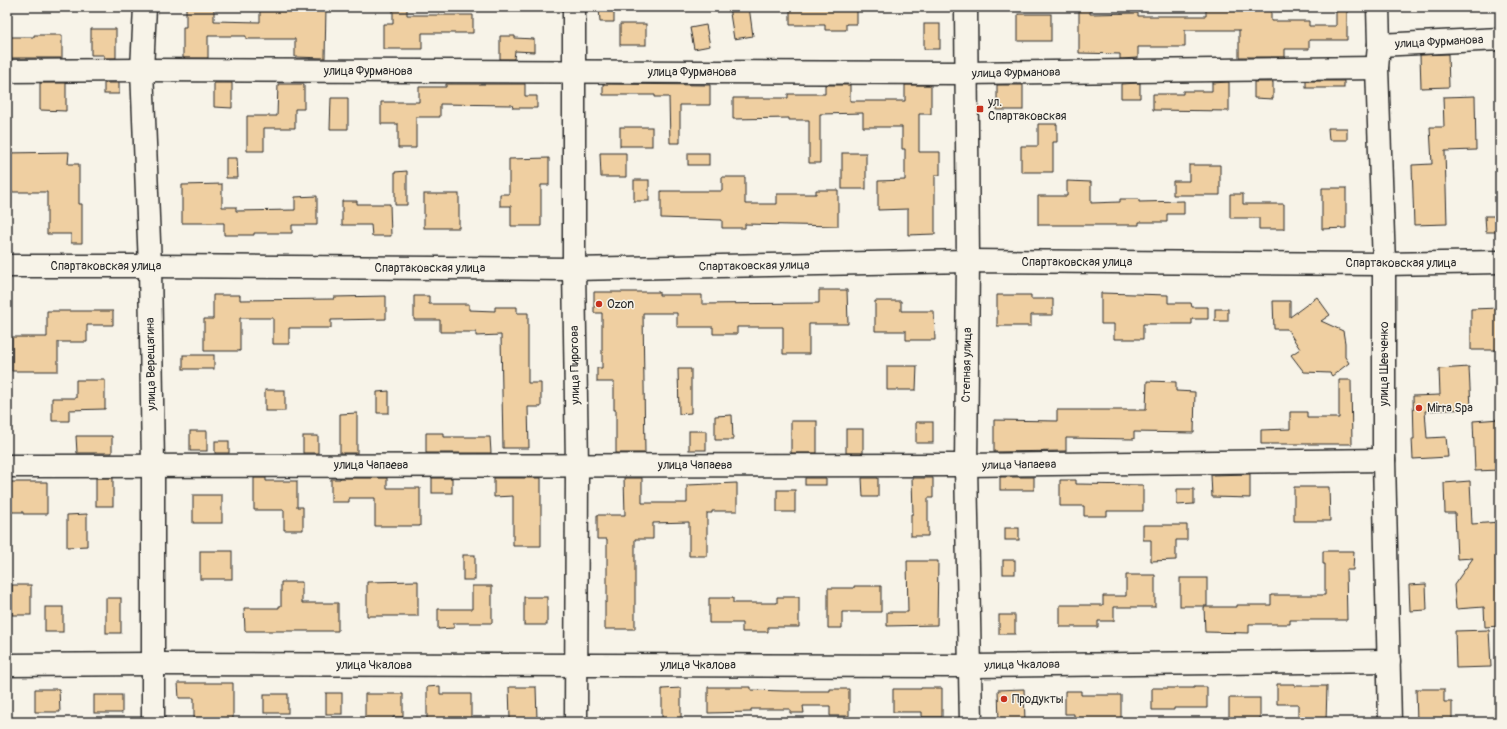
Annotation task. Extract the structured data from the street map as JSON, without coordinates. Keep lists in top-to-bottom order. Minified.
{"streets":{"street":["улица Фурманова","Спартаковская улица","улица Верещагина","улица Шевченко","улица Пирогова","Степная улица","улица Чапаева","улица Чкалова"]},"crossings":[["улица Фурманова","улица Верещагина"],["улица Фурманова","улица Шевченко"],["улица Фурманова","улица Пирогова"],["улица Фурманова","Степная улица"],["Спартаковская улица","улица Верещагина"],["Спартаковская улица","улица Шевченко"],["Спартаковская улица","улица Пирогова"],["Спартаковская улица","Степная улица"],["улица Верещагина","улица Чапаева"],["улица Верещагина","улица Чкалова"],["улица Шевченко","улица Чапаева"],["улица Шевченко","улица Чкалова"],["улица Пирогова","улица Чапаева"],["улица Пирогова","улица Чкалова"],["Степная улица","улица Чапаева"],["Степная улица","улица Чкалова"]],"places":{"transit":["ул. Спартаковская"],"other":["Ozon","Mirra Spa","Продукты"]}}
